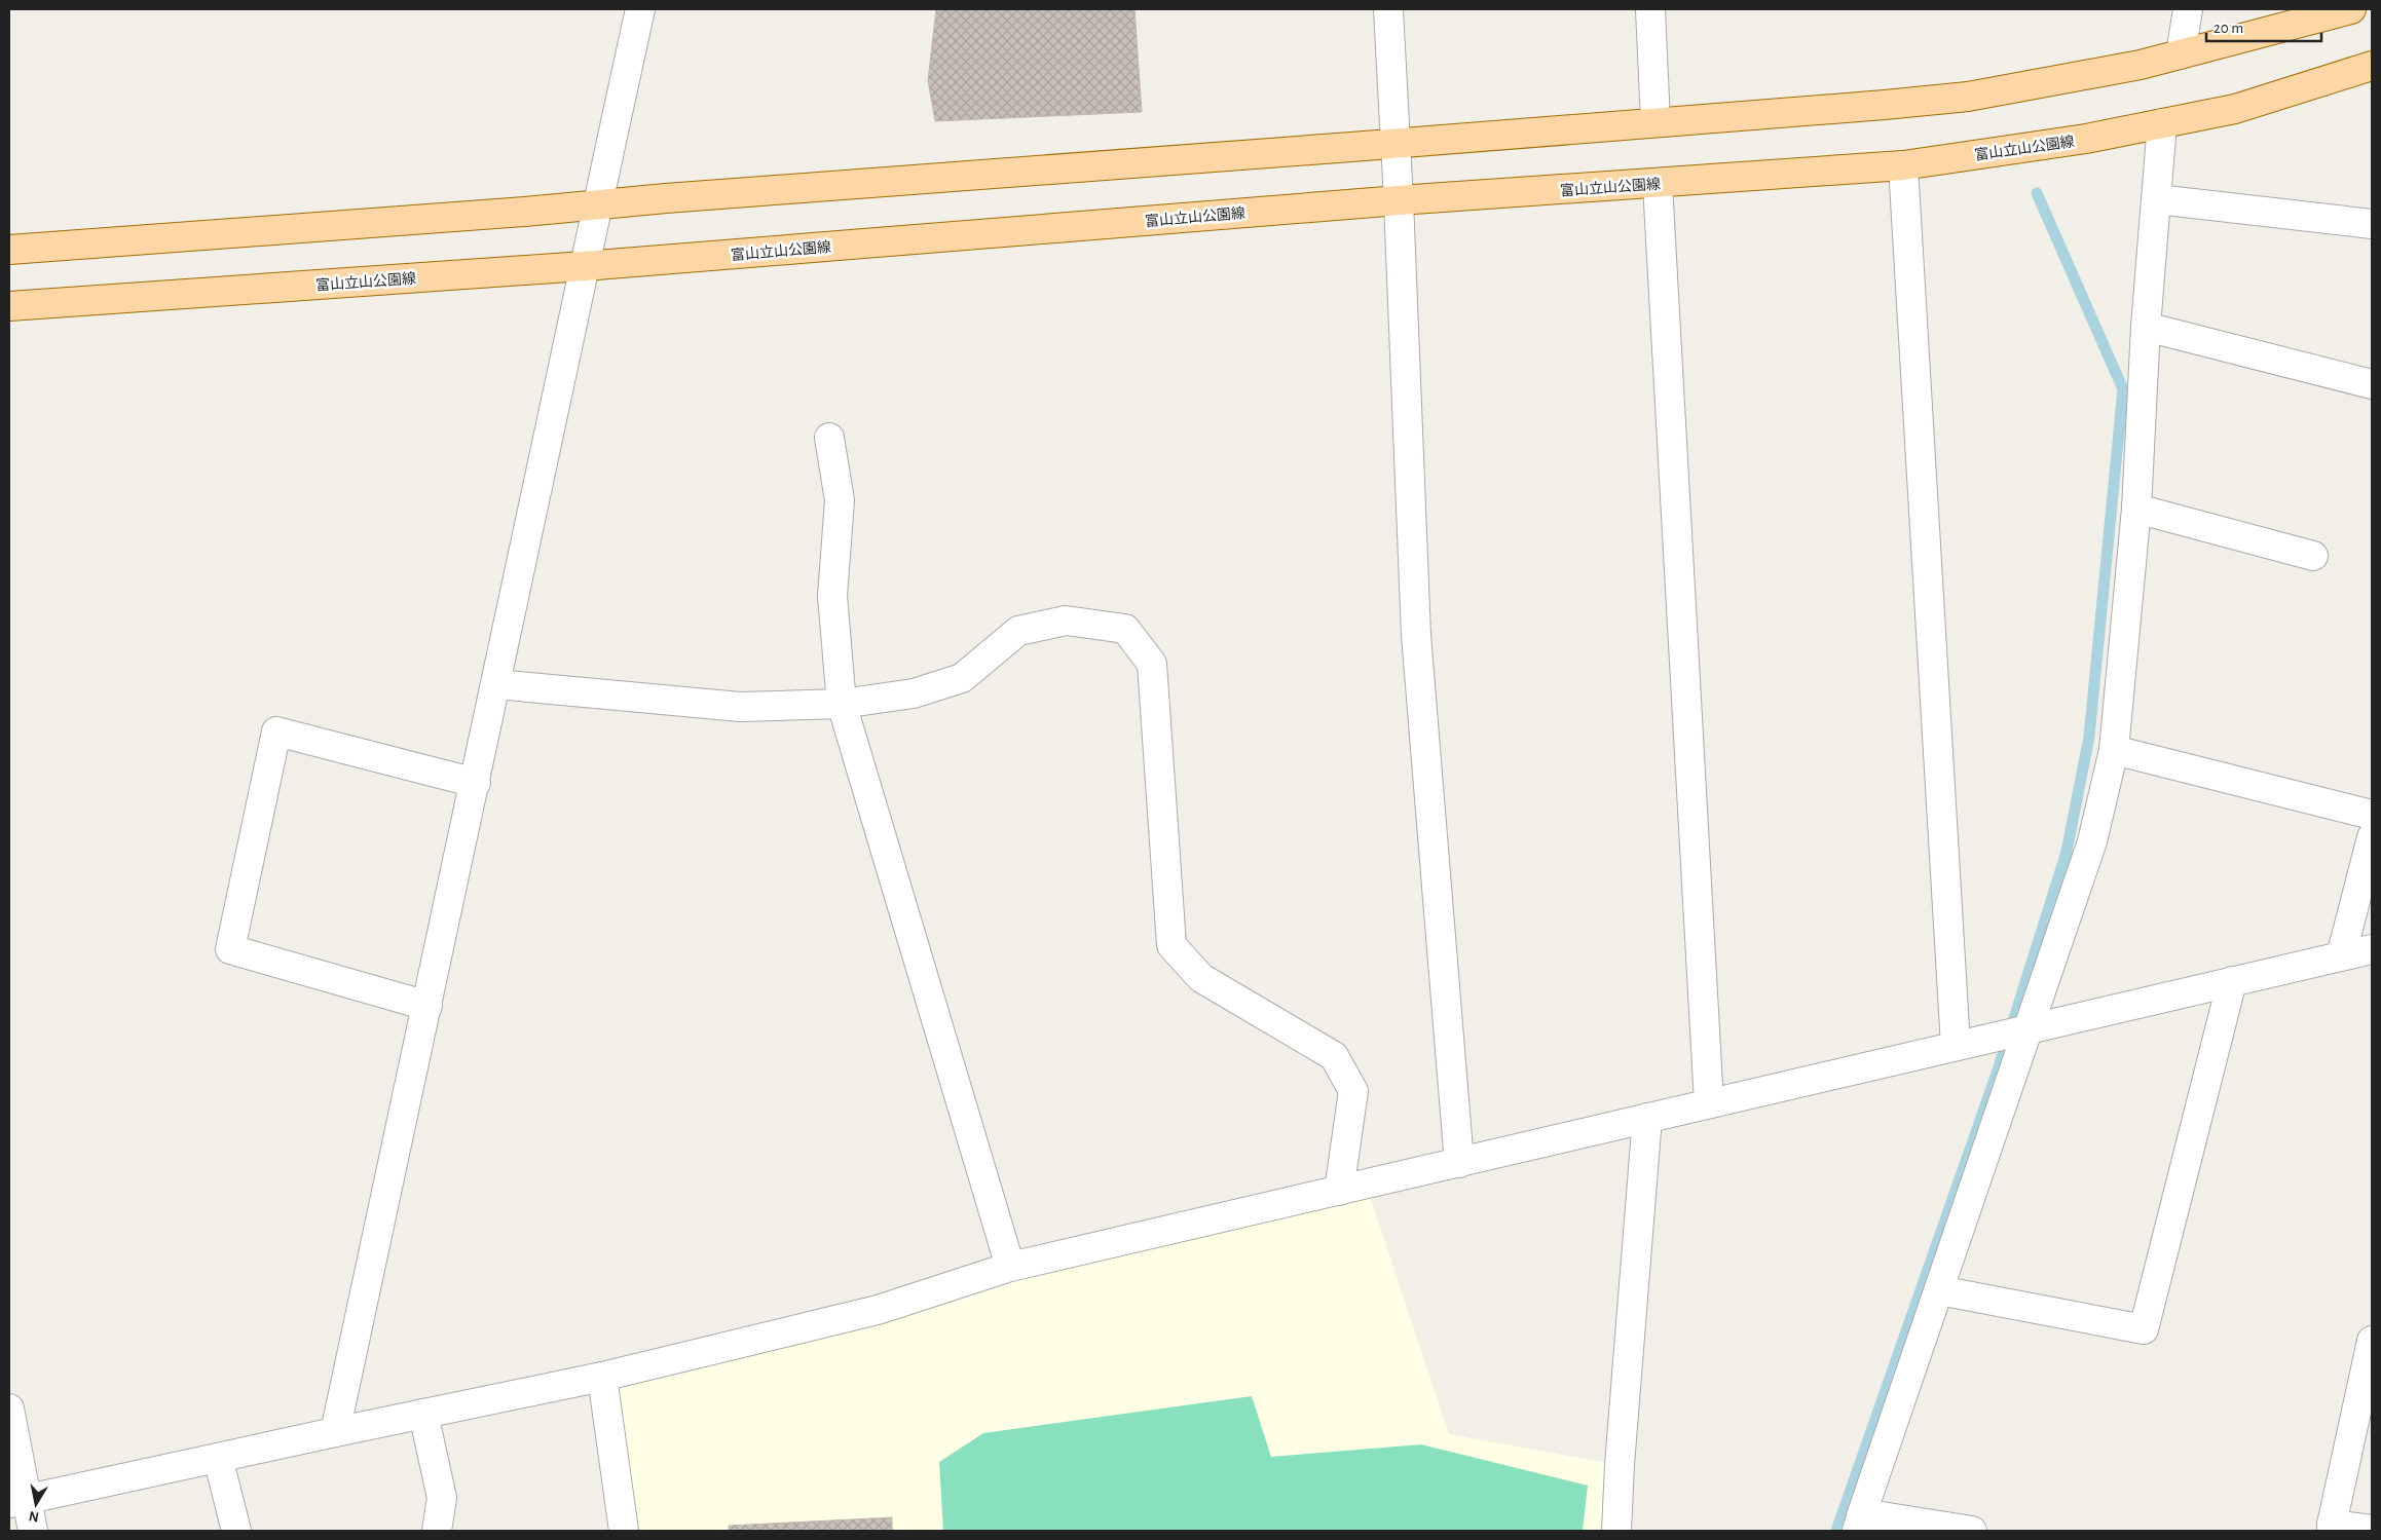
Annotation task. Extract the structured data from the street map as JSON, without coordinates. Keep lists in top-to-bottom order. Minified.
{"streets":{"main road":["富山立山公園線"]},"scale_bar":"20 m","north":"bottom"}
